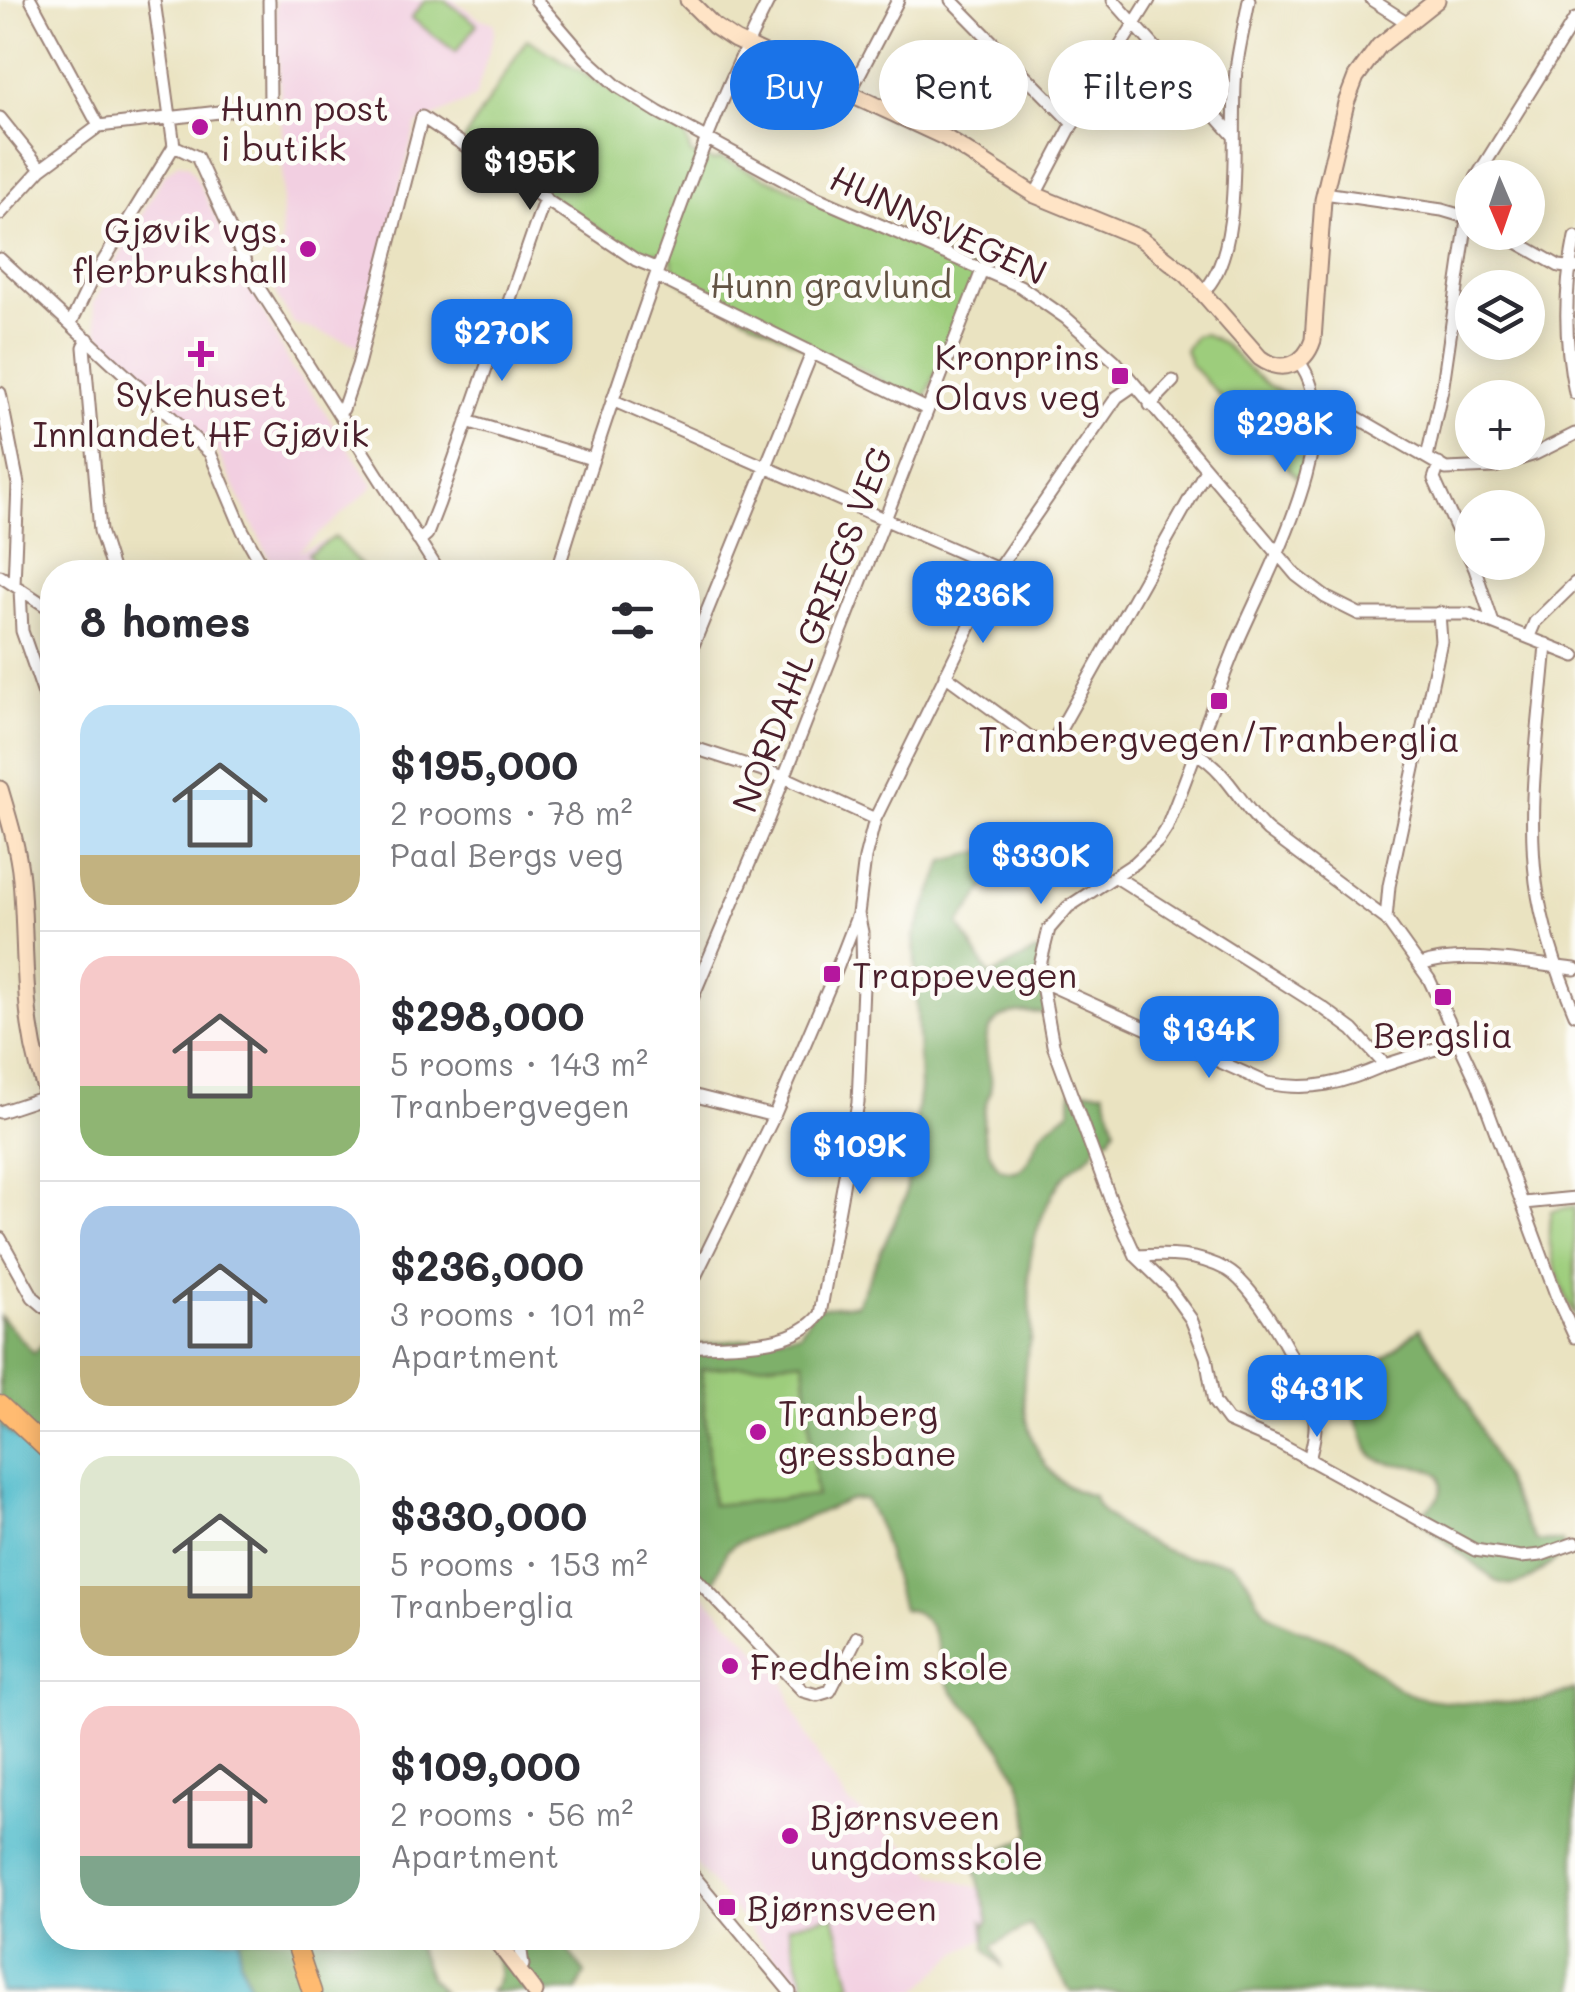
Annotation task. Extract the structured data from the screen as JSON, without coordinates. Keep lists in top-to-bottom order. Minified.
{"streets":{"street":["HUNNSVEGEN","NORDAHL GRIEGS VEG"]},"crossings":[["HUNNSVEGEN","NORDAHL GRIEGS VEG"]],"parks":["Hunn gravlund"],"places":{"other":["Hunn post i butikk","Gjøvik vgs. flerbrukshall","Tranberg gressbane","Fredheim skole","Bjørnsveen ungdomsskole"],"health":["Sykehuset Innlandet HF Gjøvik"],"transit":["Kronprins Olavs veg","Tranbergvegen/Tranberglia","Trappevegen","Bergslia","Bjørnsveen"]},"north":"bottom","page":{"chip":["Buy","Rent","Filters"],"price":["$195K","$270K","$298K","$236K","$330K","$134K","$109K","$431K"],"map_buttons":["+","−"],"heading":"8 homes","list":[{"name":"$195,000","note":"2 rooms · 78 m² · Paal Bergs veg"},{"name":"$298,000","note":"5 rooms · 143 m² · Tranbergvegen"},{"name":"$236,000","note":"3 rooms · 101 m² · Apartment"},{"name":"$330,000","note":"5 rooms · 153 m² · Tranberglia"},{"name":"$109,000","note":"2 rooms · 56 m² · Apartment"}]}}
